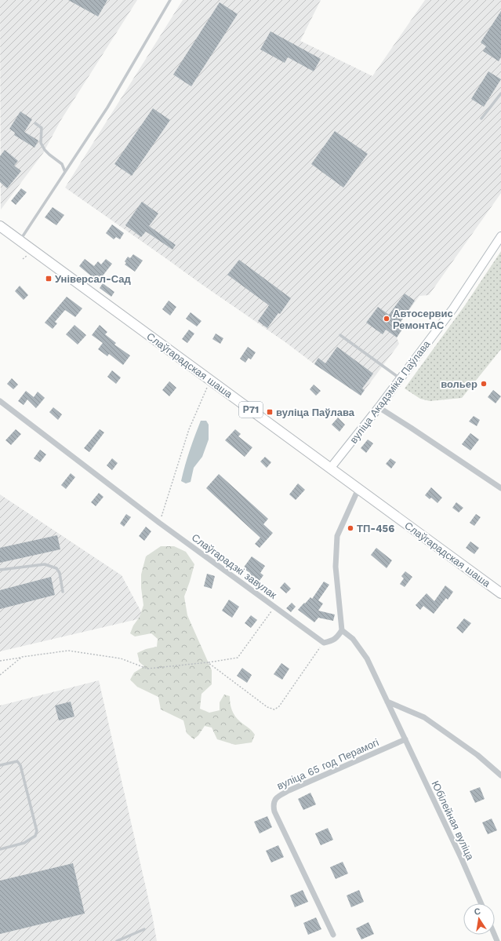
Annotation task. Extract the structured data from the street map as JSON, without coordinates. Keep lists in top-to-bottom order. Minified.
{"streets":{"main road":["Слаўгарадская шаша","вуліца Акадэміка Паўлава","Р71"],"street":["Слаўгарадзкі завулак","вуліца 65 год Перамогі","Юбілейная вуліца"]},"crossings":[["Слаўгарадская шаша","вуліца Акадэміка Паўлава"],["вуліца 65 год Перамогі","Юбілейная вуліца"]],"places":{"transit":["Універсал-Сад","вуліца Паўлава"],"other":["Автосервис РемонтАС","вольер","ТП-456"]},"north":"top"}
